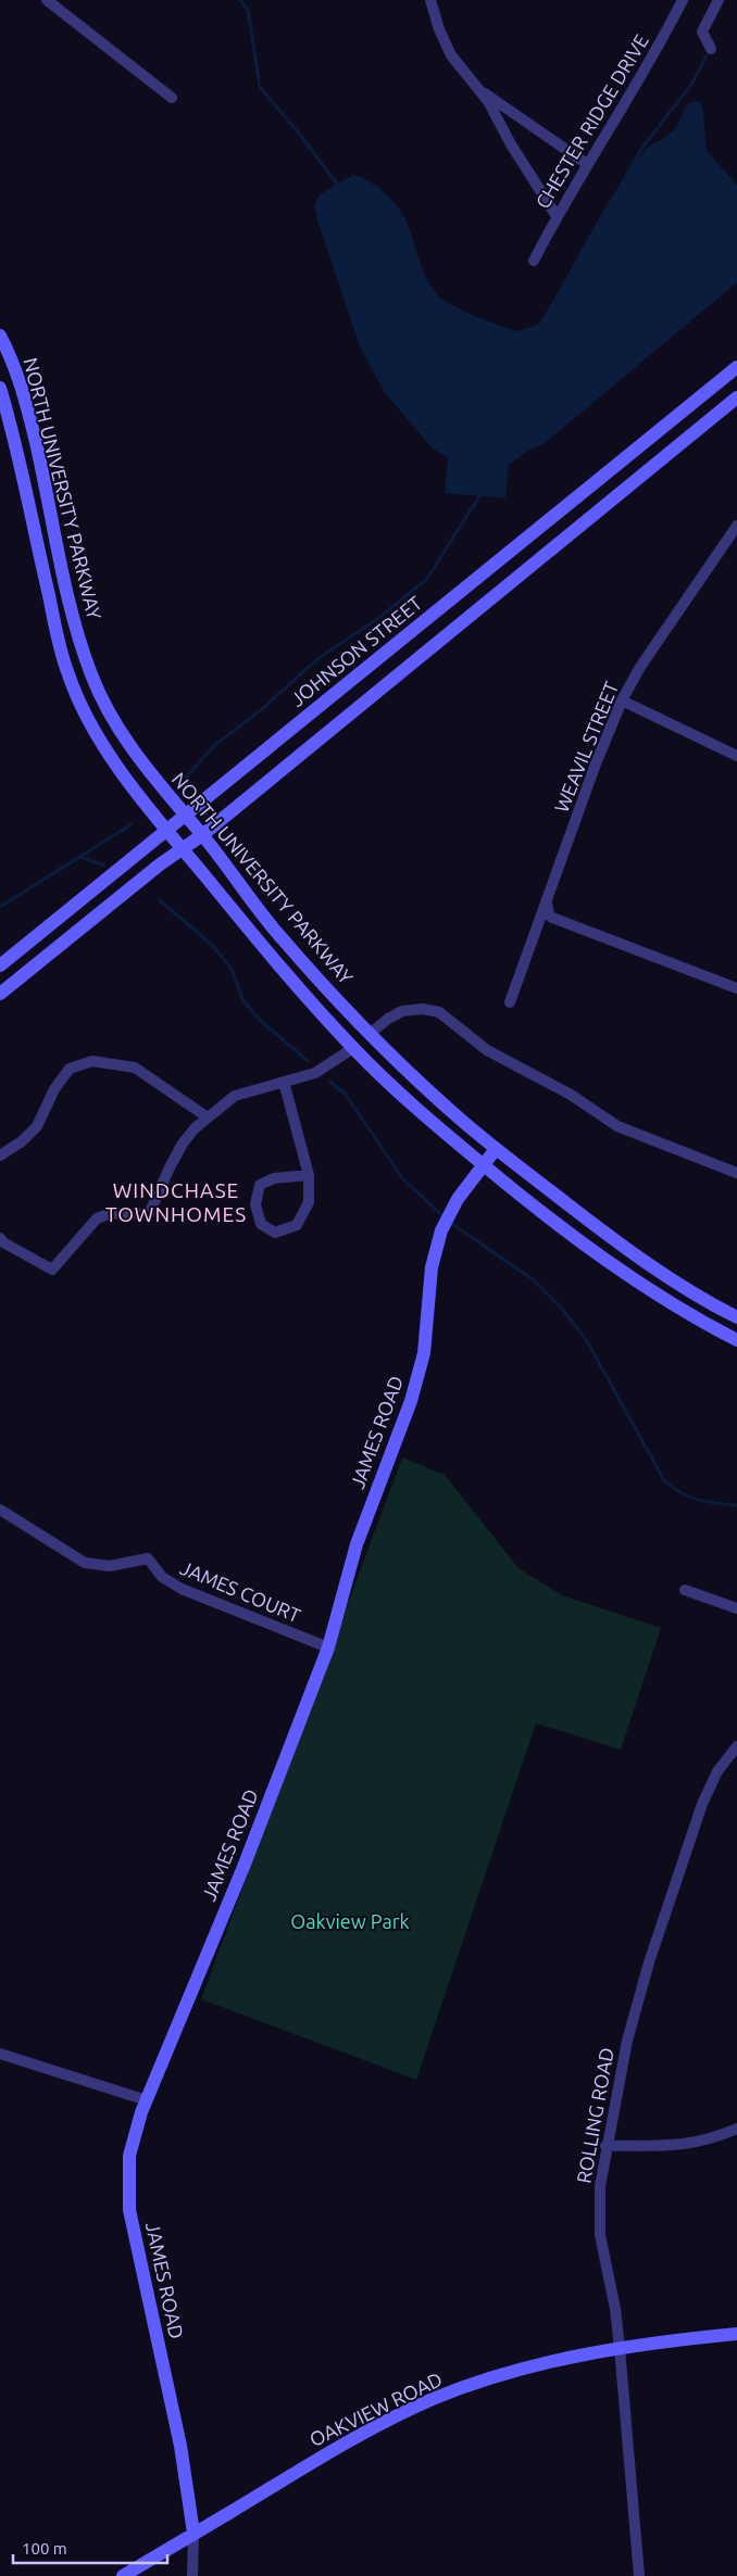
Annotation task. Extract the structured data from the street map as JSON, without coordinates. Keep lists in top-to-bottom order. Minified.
{"streets":{"main road":["NORTH UNIVERSITY PARKWAY","JOHNSON STREET","JAMES ROAD","OAKVIEW ROAD"],"street":["CHESTER RIDGE DRIVE","WEAVIL STREET","JAMES COURT","ROLLING ROAD"]},"crossings":[["NORTH UNIVERSITY PARKWAY","JOHNSON STREET"],["NORTH UNIVERSITY PARKWAY","JAMES ROAD"],["JAMES ROAD","JAMES COURT"],["JAMES ROAD","OAKVIEW ROAD"],["ROLLING ROAD","OAKVIEW ROAD"]],"districts":["WINDCHASE TOWNHOMES"],"parks":["Oakview Park"],"scale_bar":"100 m"}
